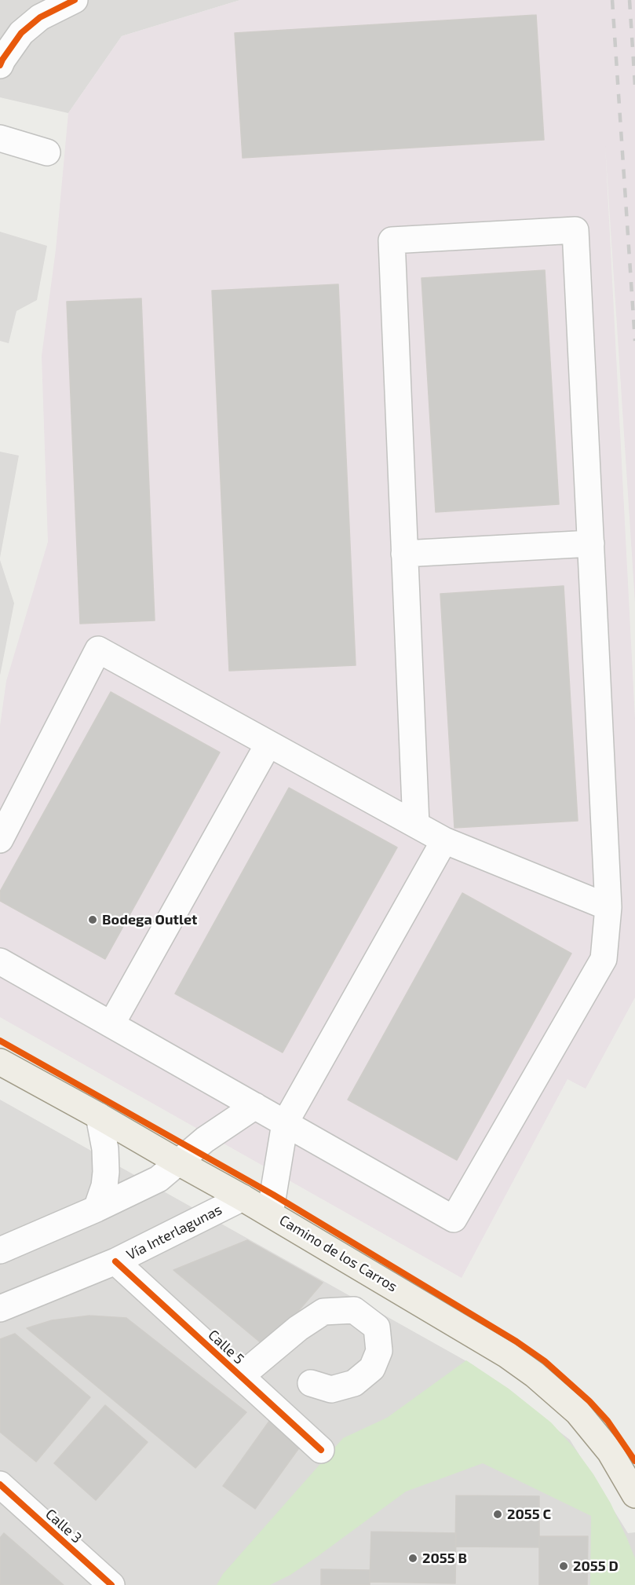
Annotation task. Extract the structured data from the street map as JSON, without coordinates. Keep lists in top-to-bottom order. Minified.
{"streets":{"main road":["Camino de los Carros"],"street":["Vía Interlagunas","Calle 5","Calle 3"]},"crossings":[["Vía Interlagunas","Camino de los Carros"],["Vía Interlagunas","Calle 5"]],"places":["Bodega Outlet","2055 C","2055 B","2055 D"]}
